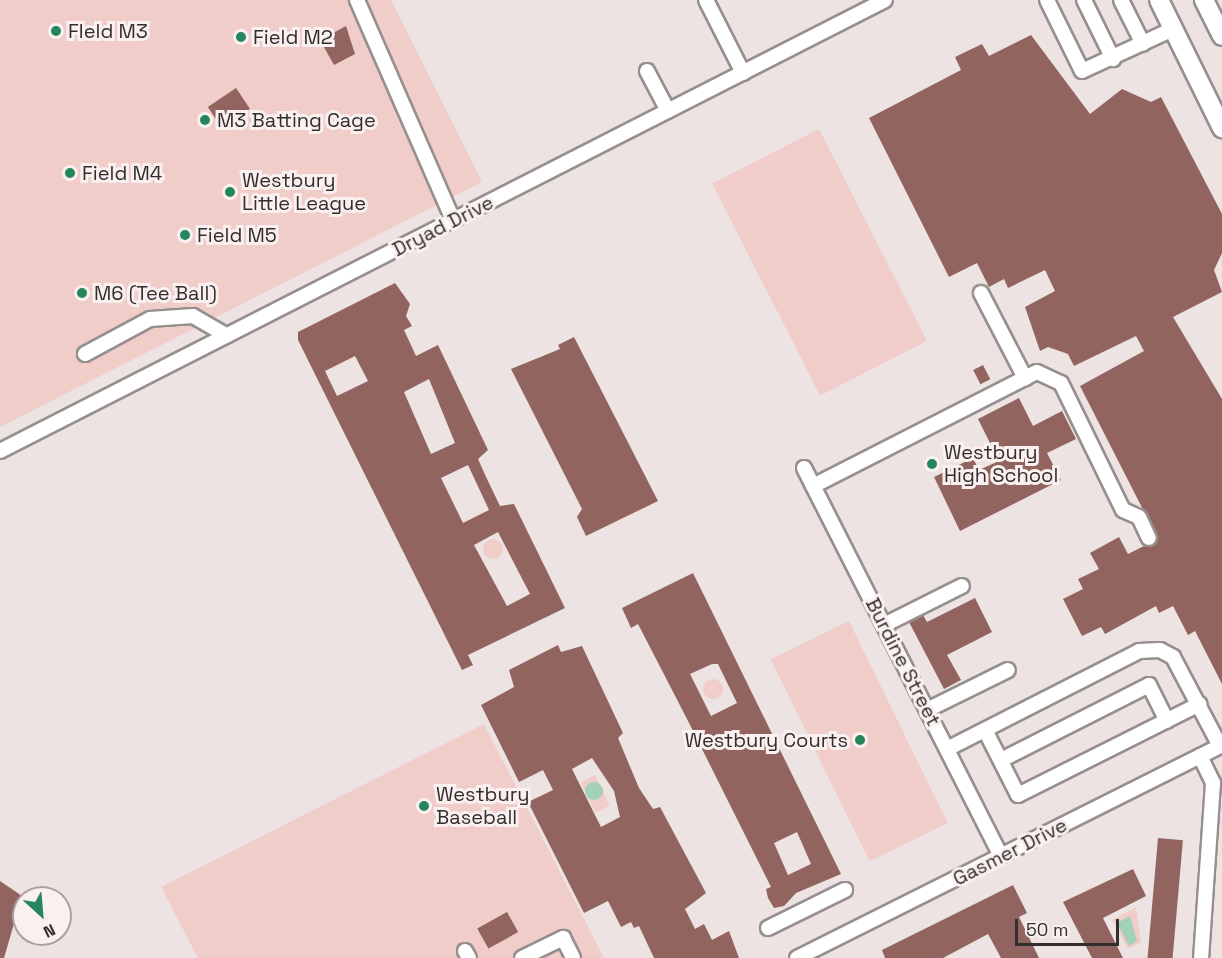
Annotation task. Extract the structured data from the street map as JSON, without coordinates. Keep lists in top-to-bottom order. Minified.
{"streets":{"street":["Dryad Drive","Burdine Street","Gasmer Drive"]},"crossings":[["Burdine Street","Gasmer Drive"]],"places":["FIeld M3","Field M2","M3 Batting Cage","Field M4","Westbury Little League","Field M5","M6 (Tee Ball)","Westbury High School","Westbury Courts","Westbury Baseball"],"scale_bar":"50 m","north":"bottom right"}
